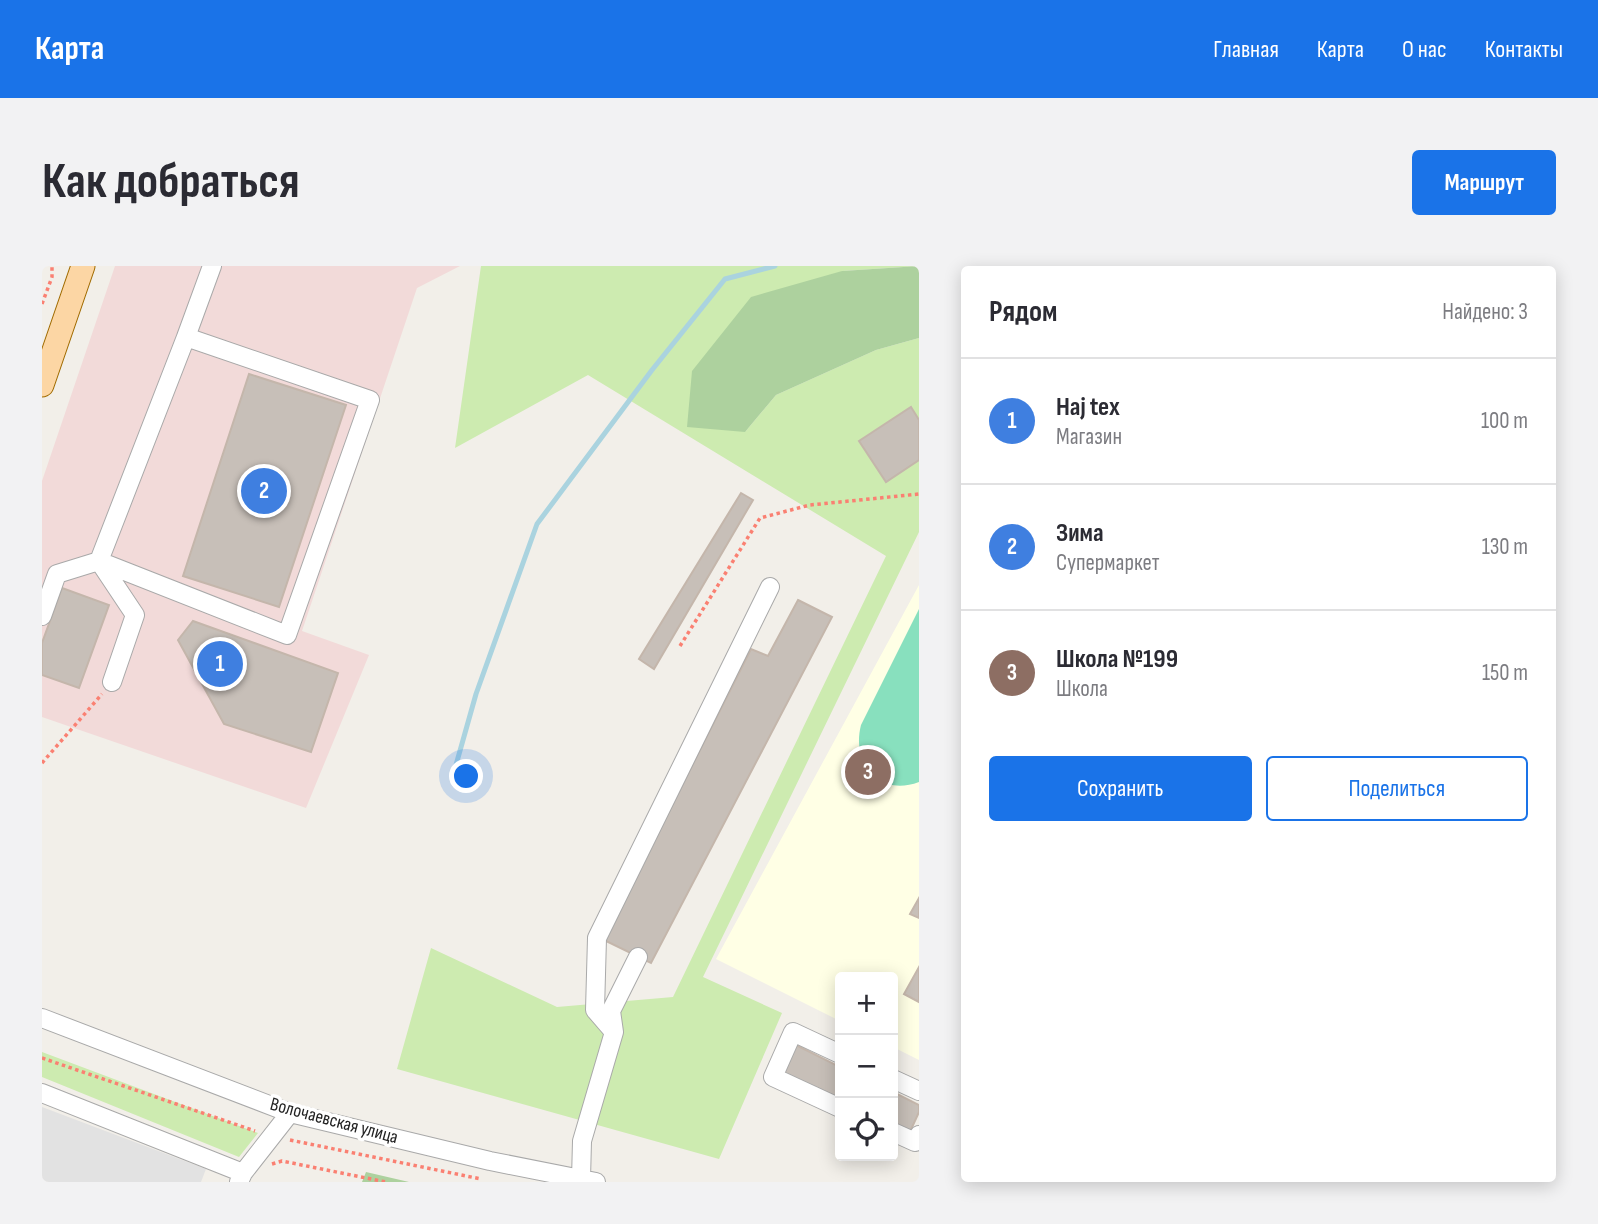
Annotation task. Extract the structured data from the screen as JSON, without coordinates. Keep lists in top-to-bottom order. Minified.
{"streets":{"street":["Волочаевская улица"]},"page":{"header":"Карта","nav":["Главная","Карта","О нас","Контакты"],"buttons":["Маршрут",["Сохранить","Поделиться"]],"title":"Как добраться","heading":["Рядом","Найдено: 3"],"list":[{"mark":"1","name":"Haj tex","note":"Магазин","value":"100 m"},{"mark":"2","name":"Зима","note":"Супермаркет","value":"130 m"},{"mark":"3","name":"Школа №199","note":"Школа","value":"150 m"}],"pins":["2","1","3"],"map_buttons":["+","−"]}}
